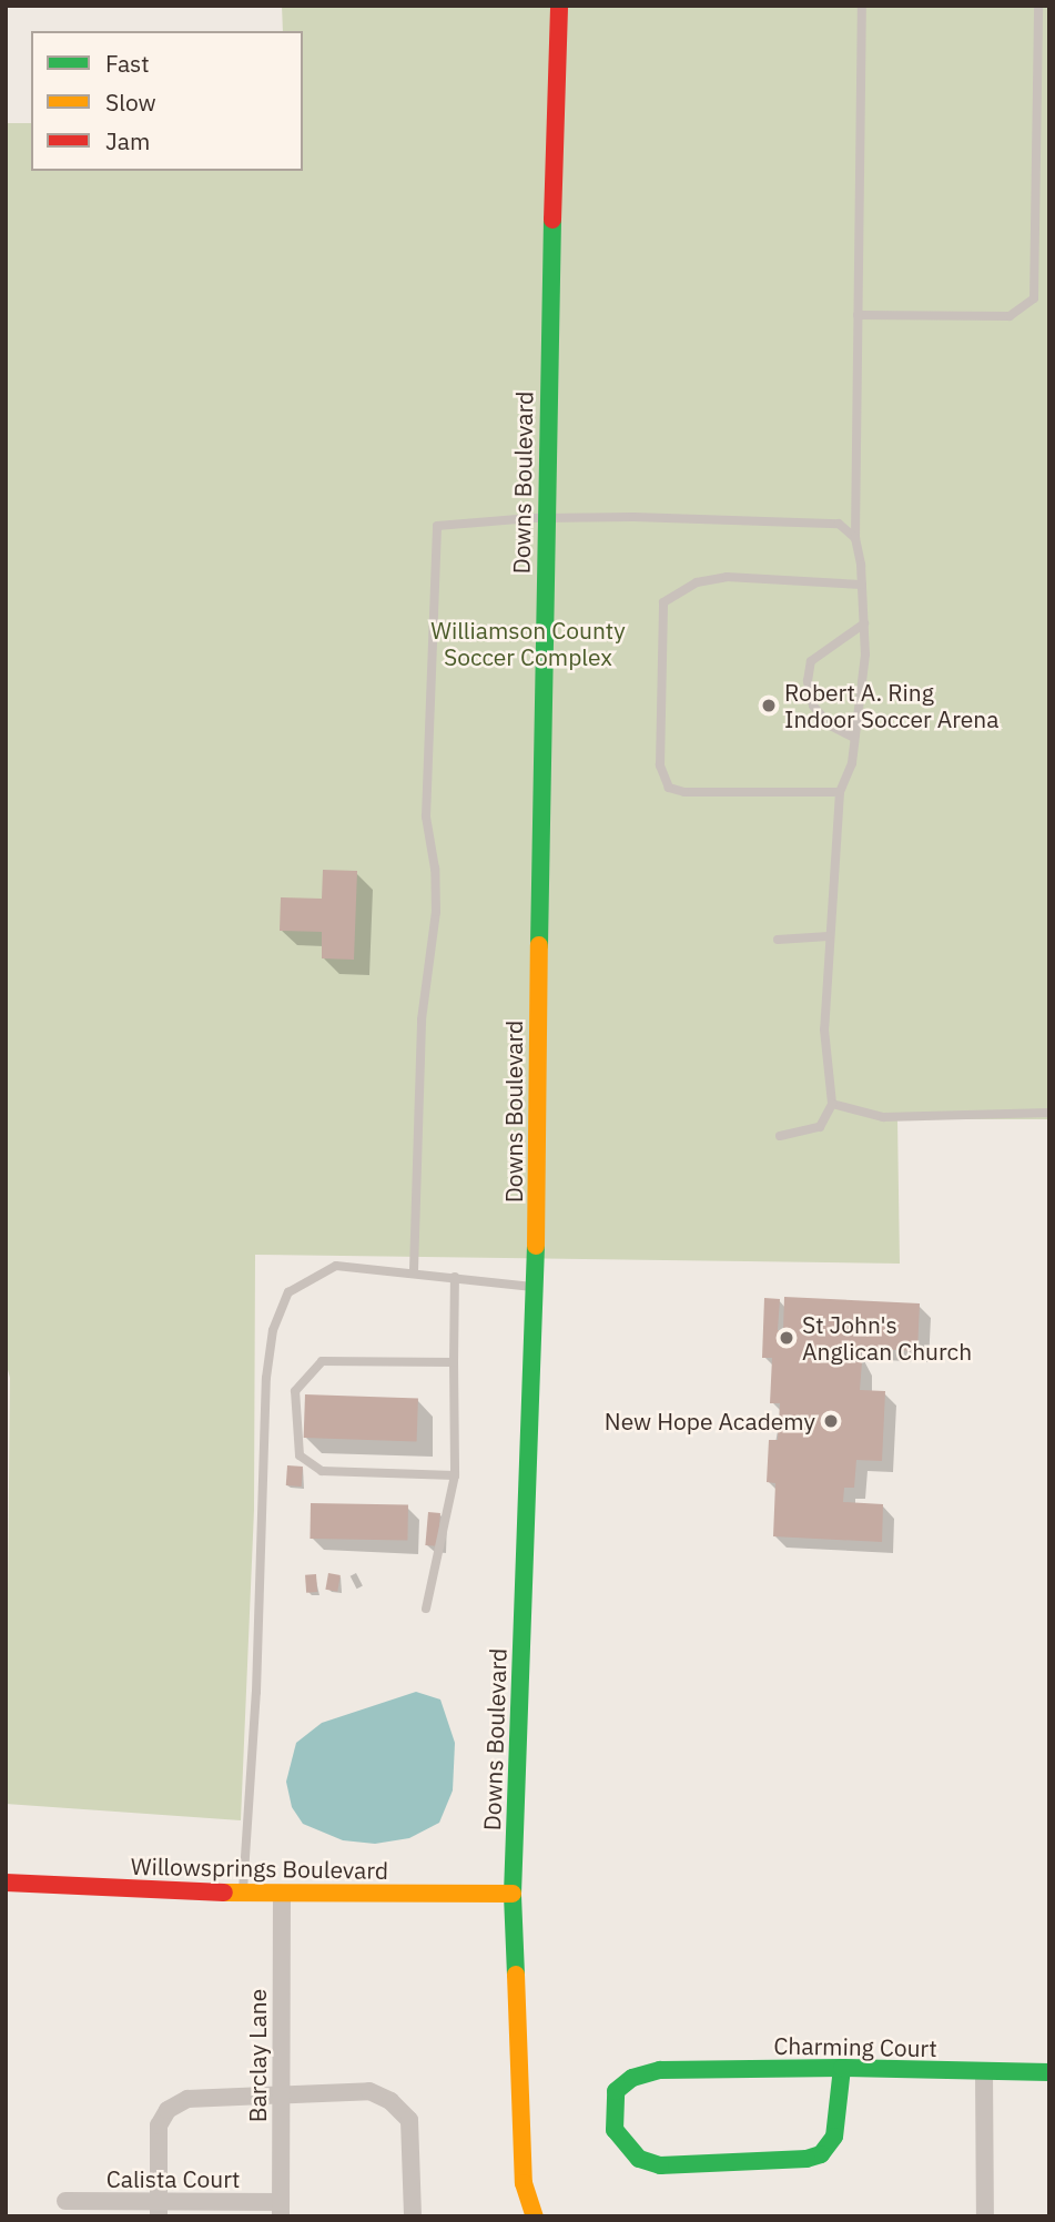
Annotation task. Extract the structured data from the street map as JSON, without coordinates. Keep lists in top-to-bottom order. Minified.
{"streets":{"street":["Downs Boulevard","Willowsprings Boulevard","Charming Court","Barclay Lane","Calista Court"]},"crossings":[["Downs Boulevard","Willowsprings Boulevard"],["Willowsprings Boulevard","Barclay Lane"],["Barclay Lane","Calista Court"]],"parks":["Williamson County Soccer Complex"],"places":["Robert A. Ring Indoor Soccer Arena","St John's Anglican Church","New Hope Academy"],"legend":["Fast","Slow","Jam"]}
